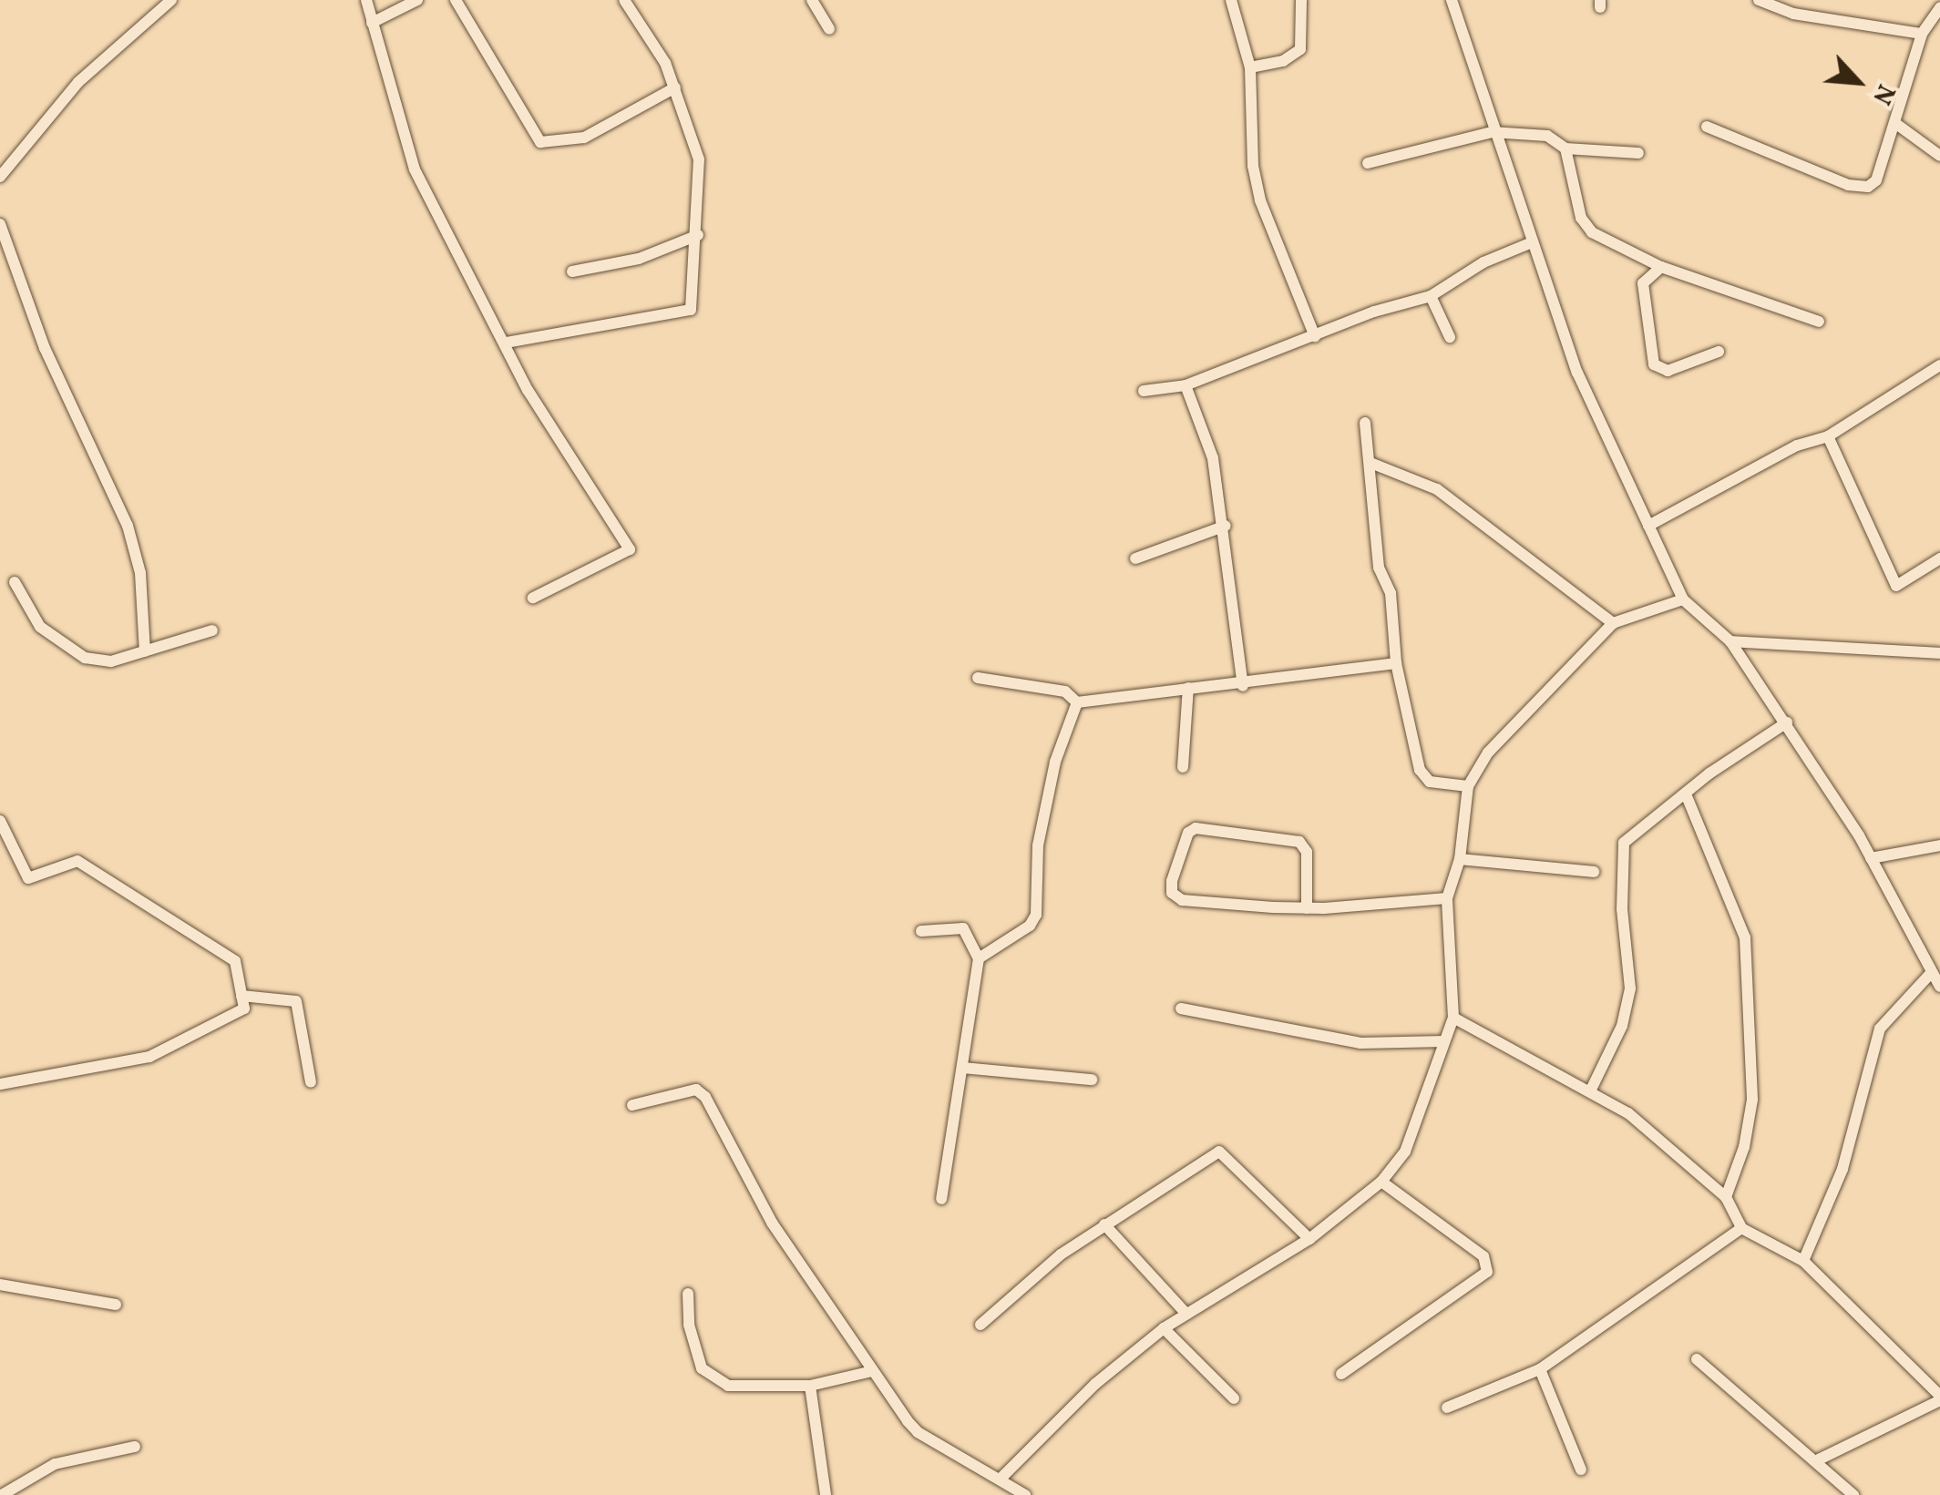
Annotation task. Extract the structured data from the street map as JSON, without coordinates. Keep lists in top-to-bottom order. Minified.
{"north":"bottom right"}
